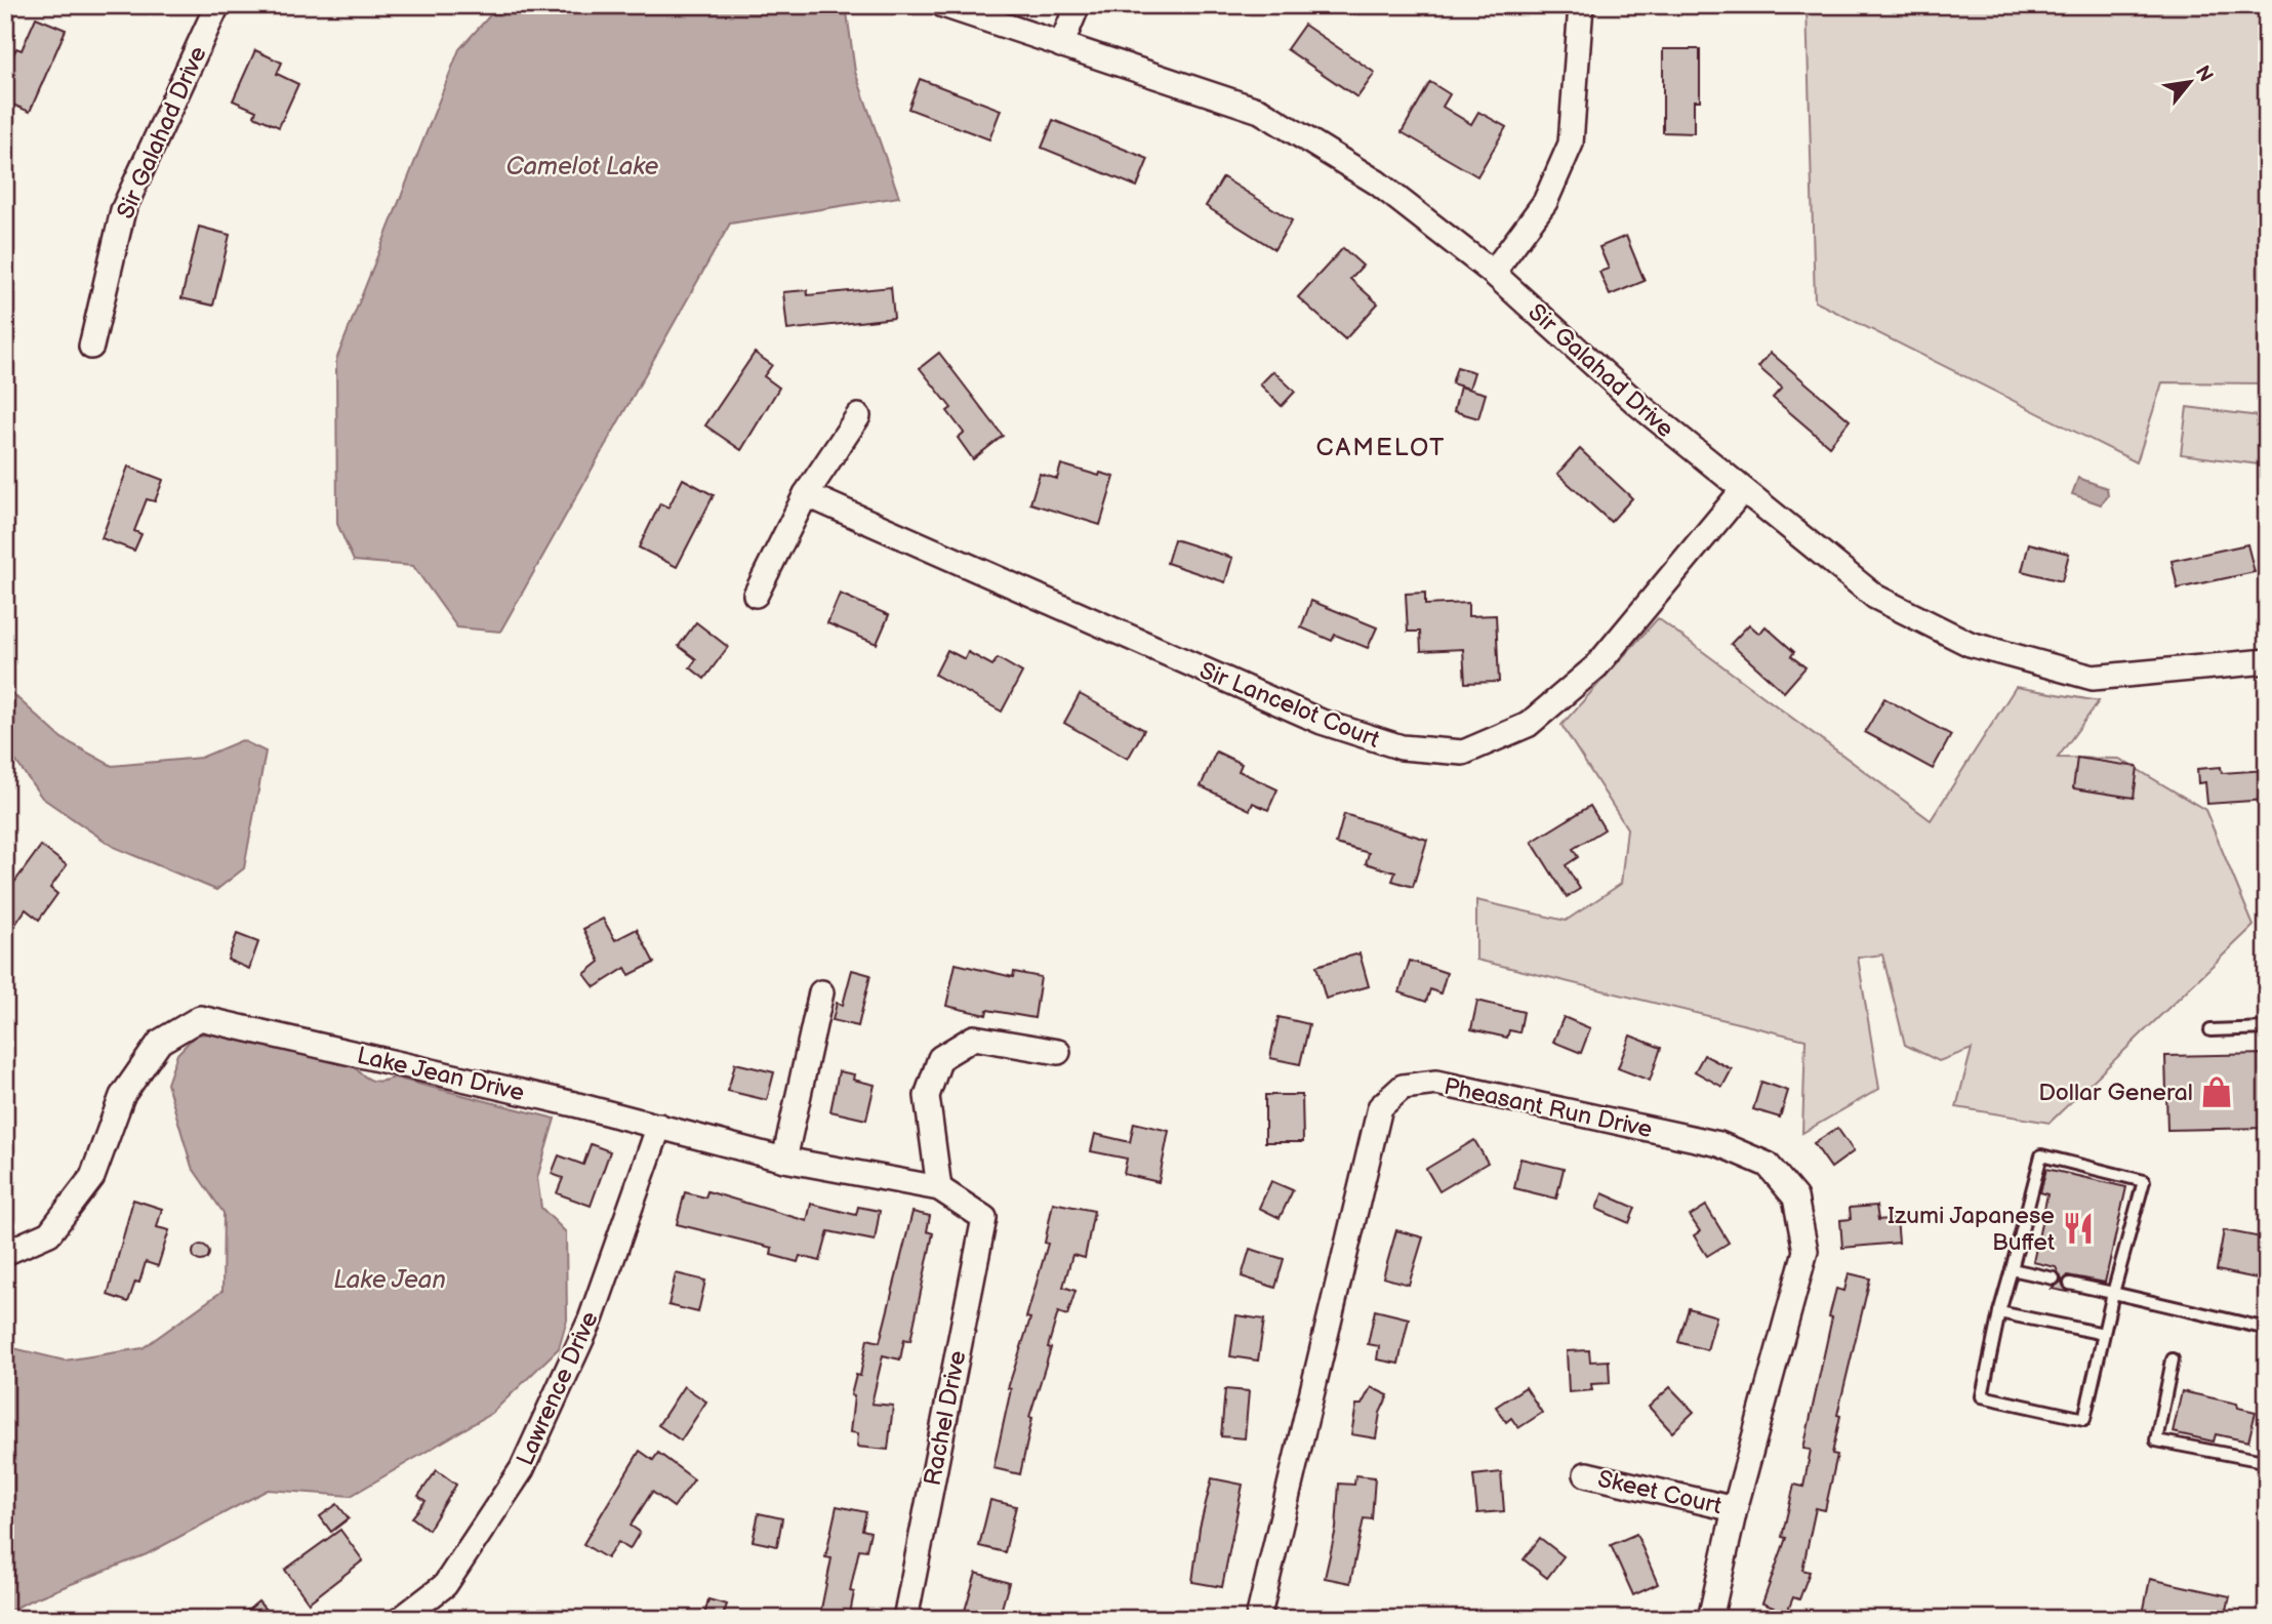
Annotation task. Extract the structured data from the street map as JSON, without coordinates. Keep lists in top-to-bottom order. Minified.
{"streets":{"street":["Sir Galahad Drive","Sir Lancelot Court","Lake Jean Drive","Pheasant Run Drive","Lawrence Drive","Rachel Drive","Skeet Court"]},"crossings":[["Sir Galahad Drive","Sir Lancelot Court"],["Lake Jean Drive","Lawrence Drive"],["Lake Jean Drive","Rachel Drive"],["Pheasant Run Drive","Skeet Court"]],"districts":["CAMELOT"],"water":["Camelot Lake","Lake Jean"],"places":{"shop":["Dollar General"],"restaurant":["Izumi Japanese Buffet"]},"north":"top right"}
